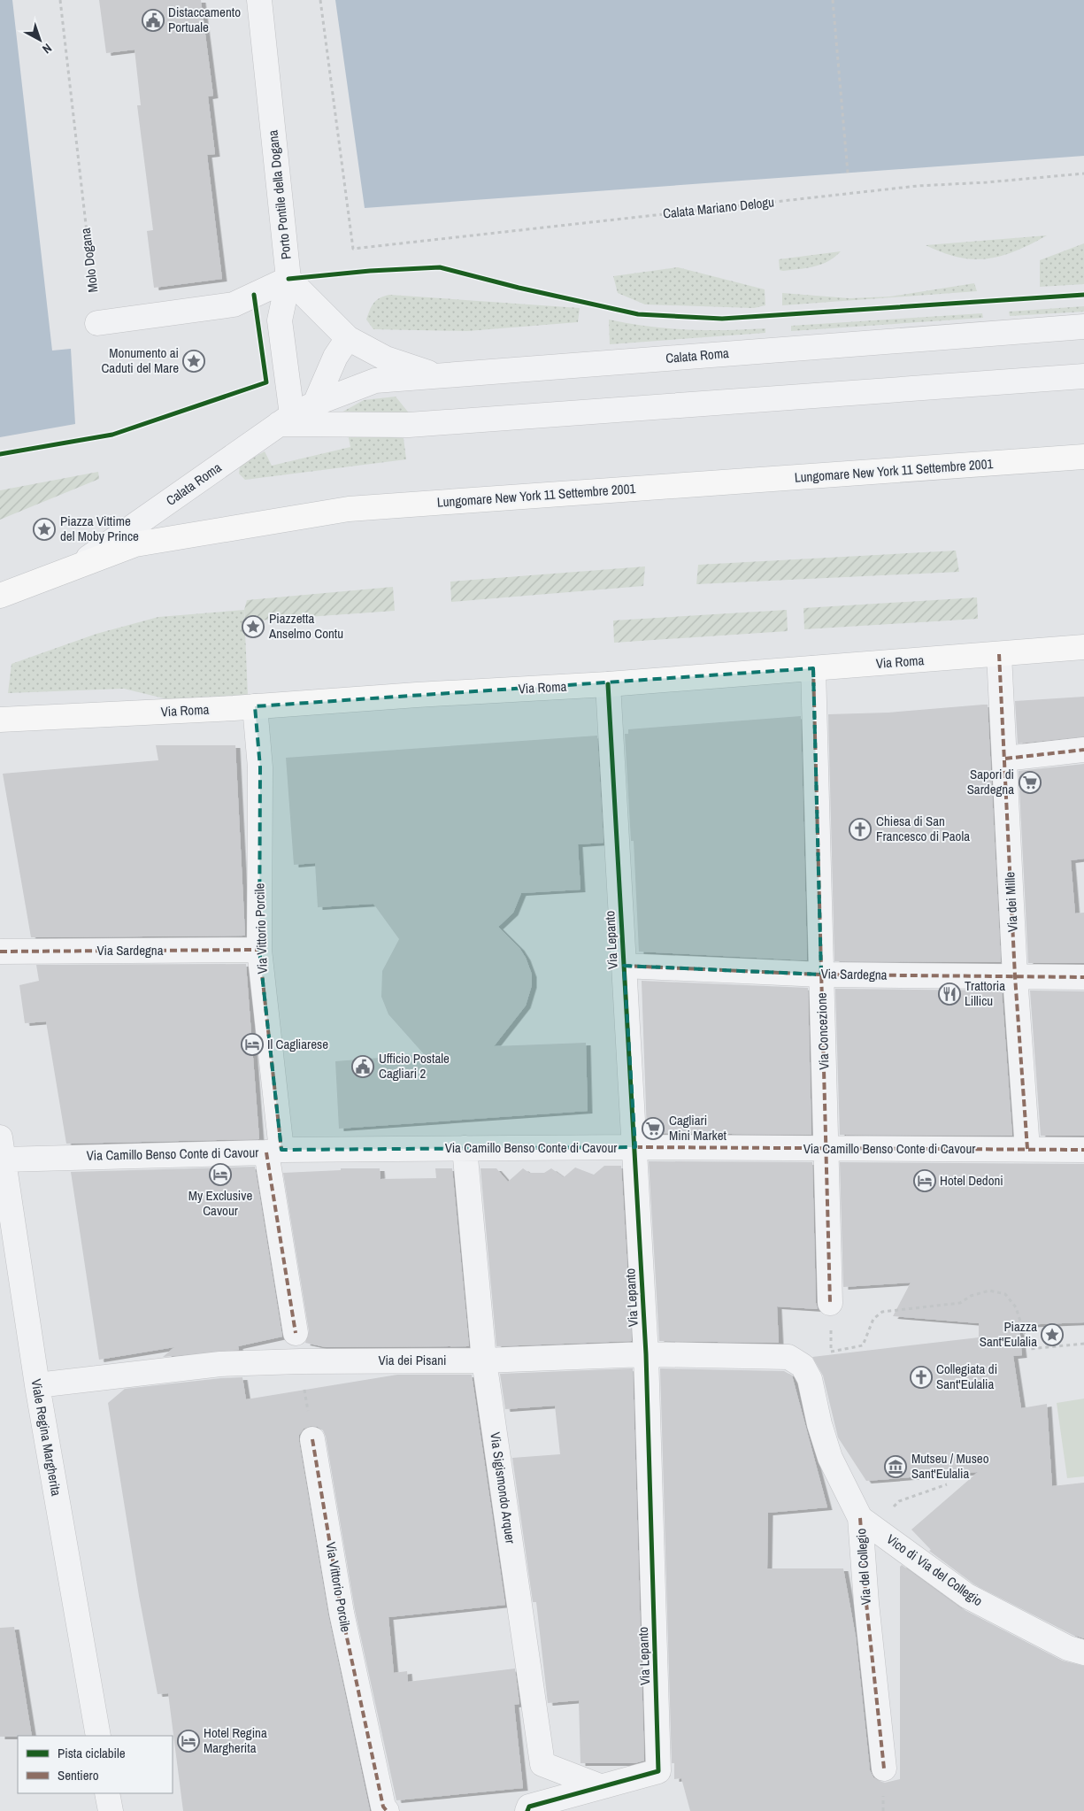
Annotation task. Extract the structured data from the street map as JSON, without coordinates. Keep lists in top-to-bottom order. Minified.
{"streets":{"main road":["Lungomare New York 11 Settembre 2001","Via Roma"],"street":["Porto Pontile della Dogana","Calata Roma","Via dei Mille","Via Vittorio Porcile","Via Lepanto","Via Sardegna","Via Concezione","Via Camillo Benso Conte di Cavour","Via dei Pisani","Viale Regina Margherita","Via Sigismondo Arquer","Via del Collegio","Vico di Via del Collegio"],"path":["Calata Mariano Delogu","Molo Dogana"]},"crossings":[["Porto Pontile della Dogana","Calata Roma"],["Calata Roma","Lungomare New York 11 Settembre 2001"],["Via Roma","Via dei Mille"],["Via Roma","Via Vittorio Porcile"],["Via Roma","Via Lepanto"],["Via Roma","Via Concezione"],["Via dei Mille","Via Sardegna"],["Via dei Mille","Via Camillo Benso Conte di Cavour"],["Via Vittorio Porcile","Via Sardegna"],["Via Vittorio Porcile","Via Camillo Benso Conte di Cavour"],["Via Lepanto","Via Sardegna"],["Via Lepanto","Via Camillo Benso Conte di Cavour"],["Via Lepanto","Via dei Pisani"],["Via Lepanto","Via Sigismondo Arquer"],["Via Sardegna","Via Concezione"],["Via Concezione","Via Camillo Benso Conte di Cavour"],["Via Camillo Benso Conte di Cavour","Viale Regina Margherita"],["Via Camillo Benso Conte di Cavour","Via Sigismondo Arquer"],["Via dei Pisani","Viale Regina Margherita"],["Via dei Pisani","Via Sigismondo Arquer"],["Via dei Pisani","Via del Collegio"],["Via del Collegio","Vico di Via del Collegio"]],"places":{"public building":["Distaccamento Portuale","Ufficio Postale Cagliari 2"],"place":["Monumento ai Caduti del Mare","Piazza Vittime del Moby Prince","Piazzetta Anselmo Contu","Piazza Sant'Eulalia"],"supermarket":["Sapori di Sardegna","Cagliari Mini Market"],"church":["Chiesa di San Francesco di Paola","Collegiata di Sant'Eulalia"],"restaurant":["Trattoria Lillicu"],"hotel":["Il Cagliarese","My Exclusive Cavour","Hotel Dedoni","Hotel Regina Margherita"],"museum":["Mutseu / Museo Sant'Eulalia"]},"legend":["Pista ciclabile","Sentiero"],"north":"bottom right"}
